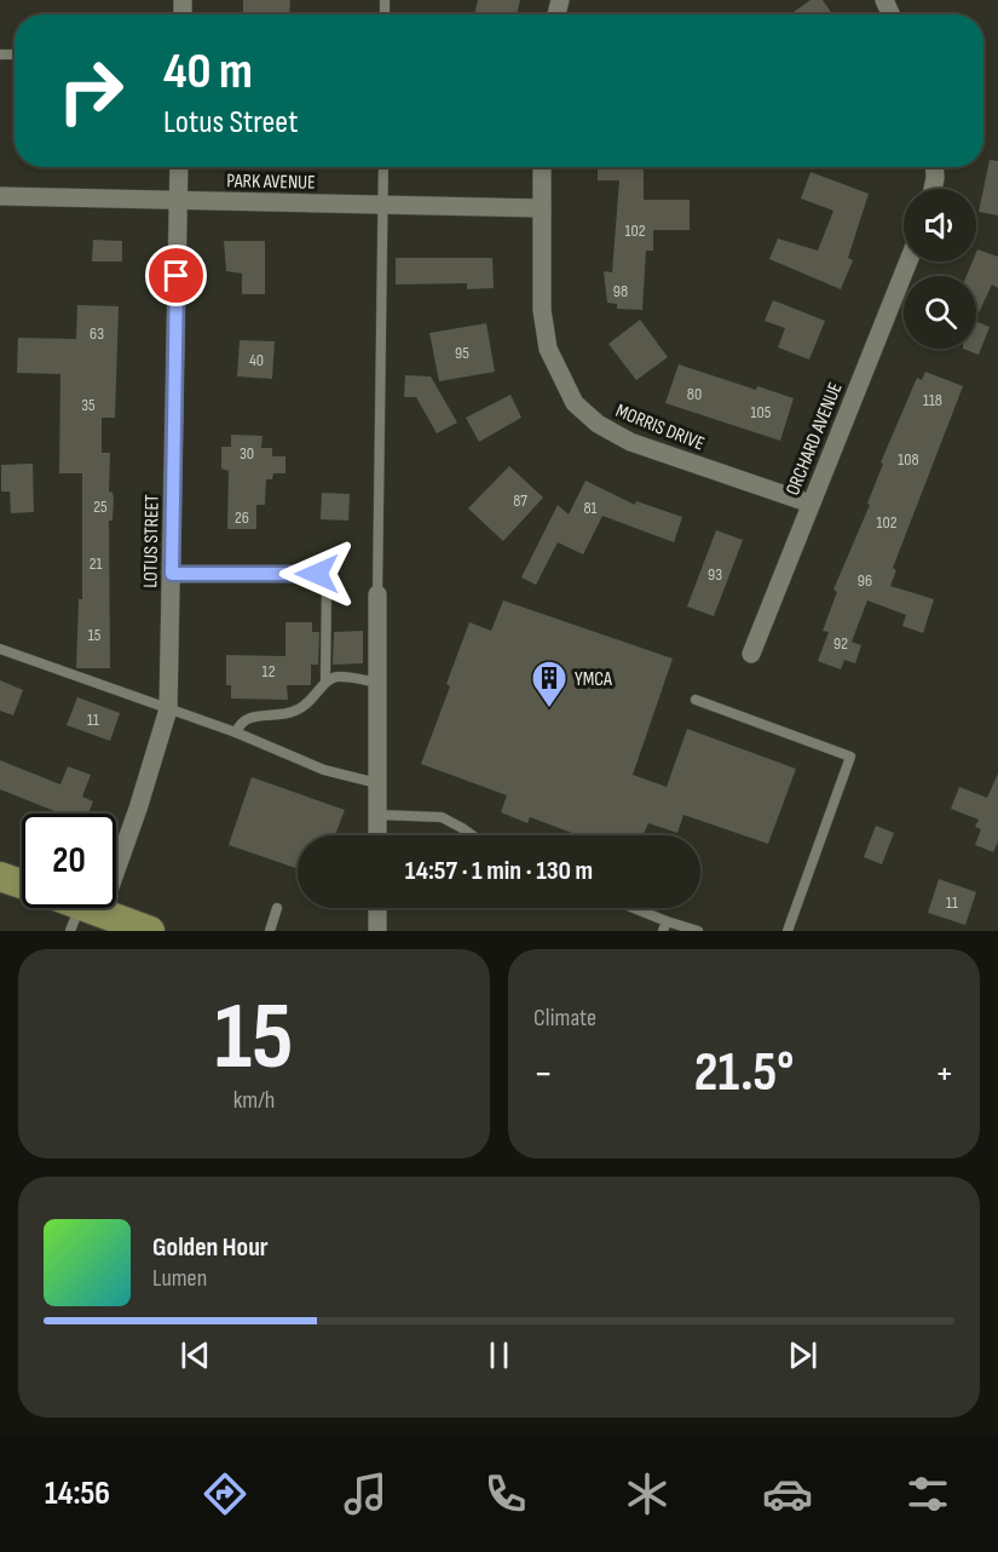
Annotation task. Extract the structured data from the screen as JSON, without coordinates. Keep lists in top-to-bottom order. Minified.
{"streets":{"street":["PARK AVENUE","MORRIS DRIVE","ORCHARD AVENUE","LOTUS STREET"]},"crossings":[["PARK AVENUE","MORRIS DRIVE"],["PARK AVENUE","LOTUS STREET"],["MORRIS DRIVE","ORCHARD AVENUE"]],"places":{"building":["YMCA"]},"house_numbers":["102","98","63","95","40","80","118","35","105","30","108","87","25","81","26","102","21","93","96","15","92","12","11","11"],"page":{"turn":["40 m","Lotus Street"],"limit":"20","trip":"14:57 · 1 min · 130 m","tile":[["15","km/h"],"Climate"],"heat":["−","21.5°","+"],"song":["Golden Hour","Lumen"],"tabs":"14:56"}}
